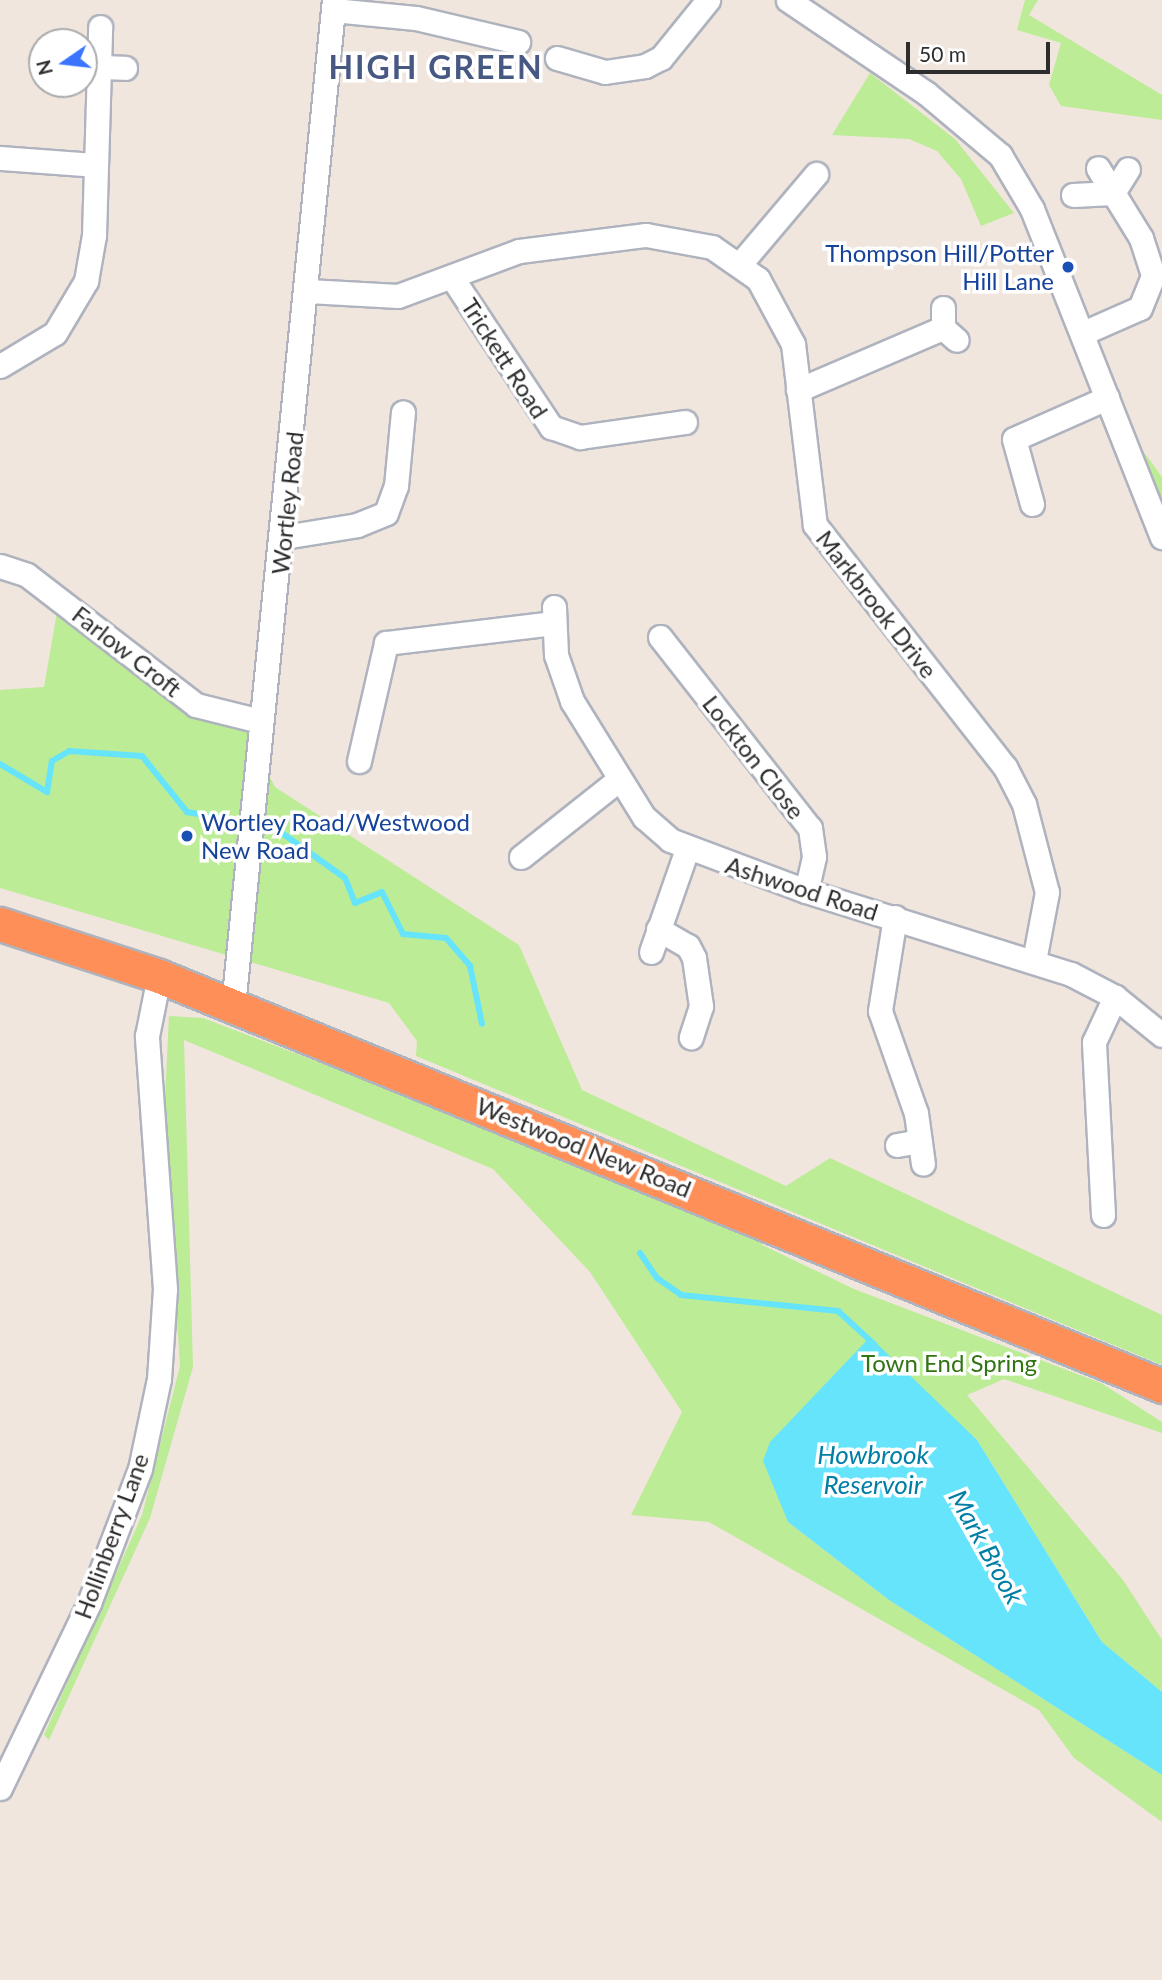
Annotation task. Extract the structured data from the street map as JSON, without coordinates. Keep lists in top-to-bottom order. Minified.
{"streets":{"highway":["Westwood New Road"],"street":["Trickett Road","Wortley Road","Markbrook Drive","Farlow Croft","Lockton Close","Ashwood Road","Hollinberry Lane"]},"crossings":[["Trickett Road","Markbrook Drive"],["Wortley Road","Markbrook Drive"],["Wortley Road","Farlow Croft"],["Wortley Road","Westwood New Road"],["Markbrook Drive","Ashwood Road"],["Lockton Close","Ashwood Road"],["Westwood New Road","Hollinberry Lane"]],"districts":["HIGH GREEN"],"water":["Howbrook Reservoir","Mark Brook"],"parks":["Town End Spring"],"places":["Thompson Hill/Potter Hill Lane","Wortley Road/Westwood New Road"],"scale_bar":"50 m","north":"left"}
